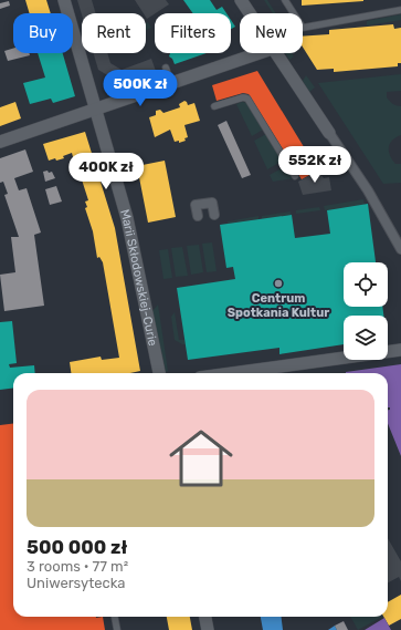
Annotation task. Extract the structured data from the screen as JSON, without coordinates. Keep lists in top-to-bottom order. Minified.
{"streets":{"street":["Marii Skłodowskiej-Curie"]},"places":["Centrum Spotkania Kultur"],"page":{"chip":["Buy","Rent","Filters","New"],"price":["500K zł","552K zł","400K zł"],"list":[{"name":"500 000 zł","note":"3 rooms · 77 m² · Uniwersytecka"}]}}
